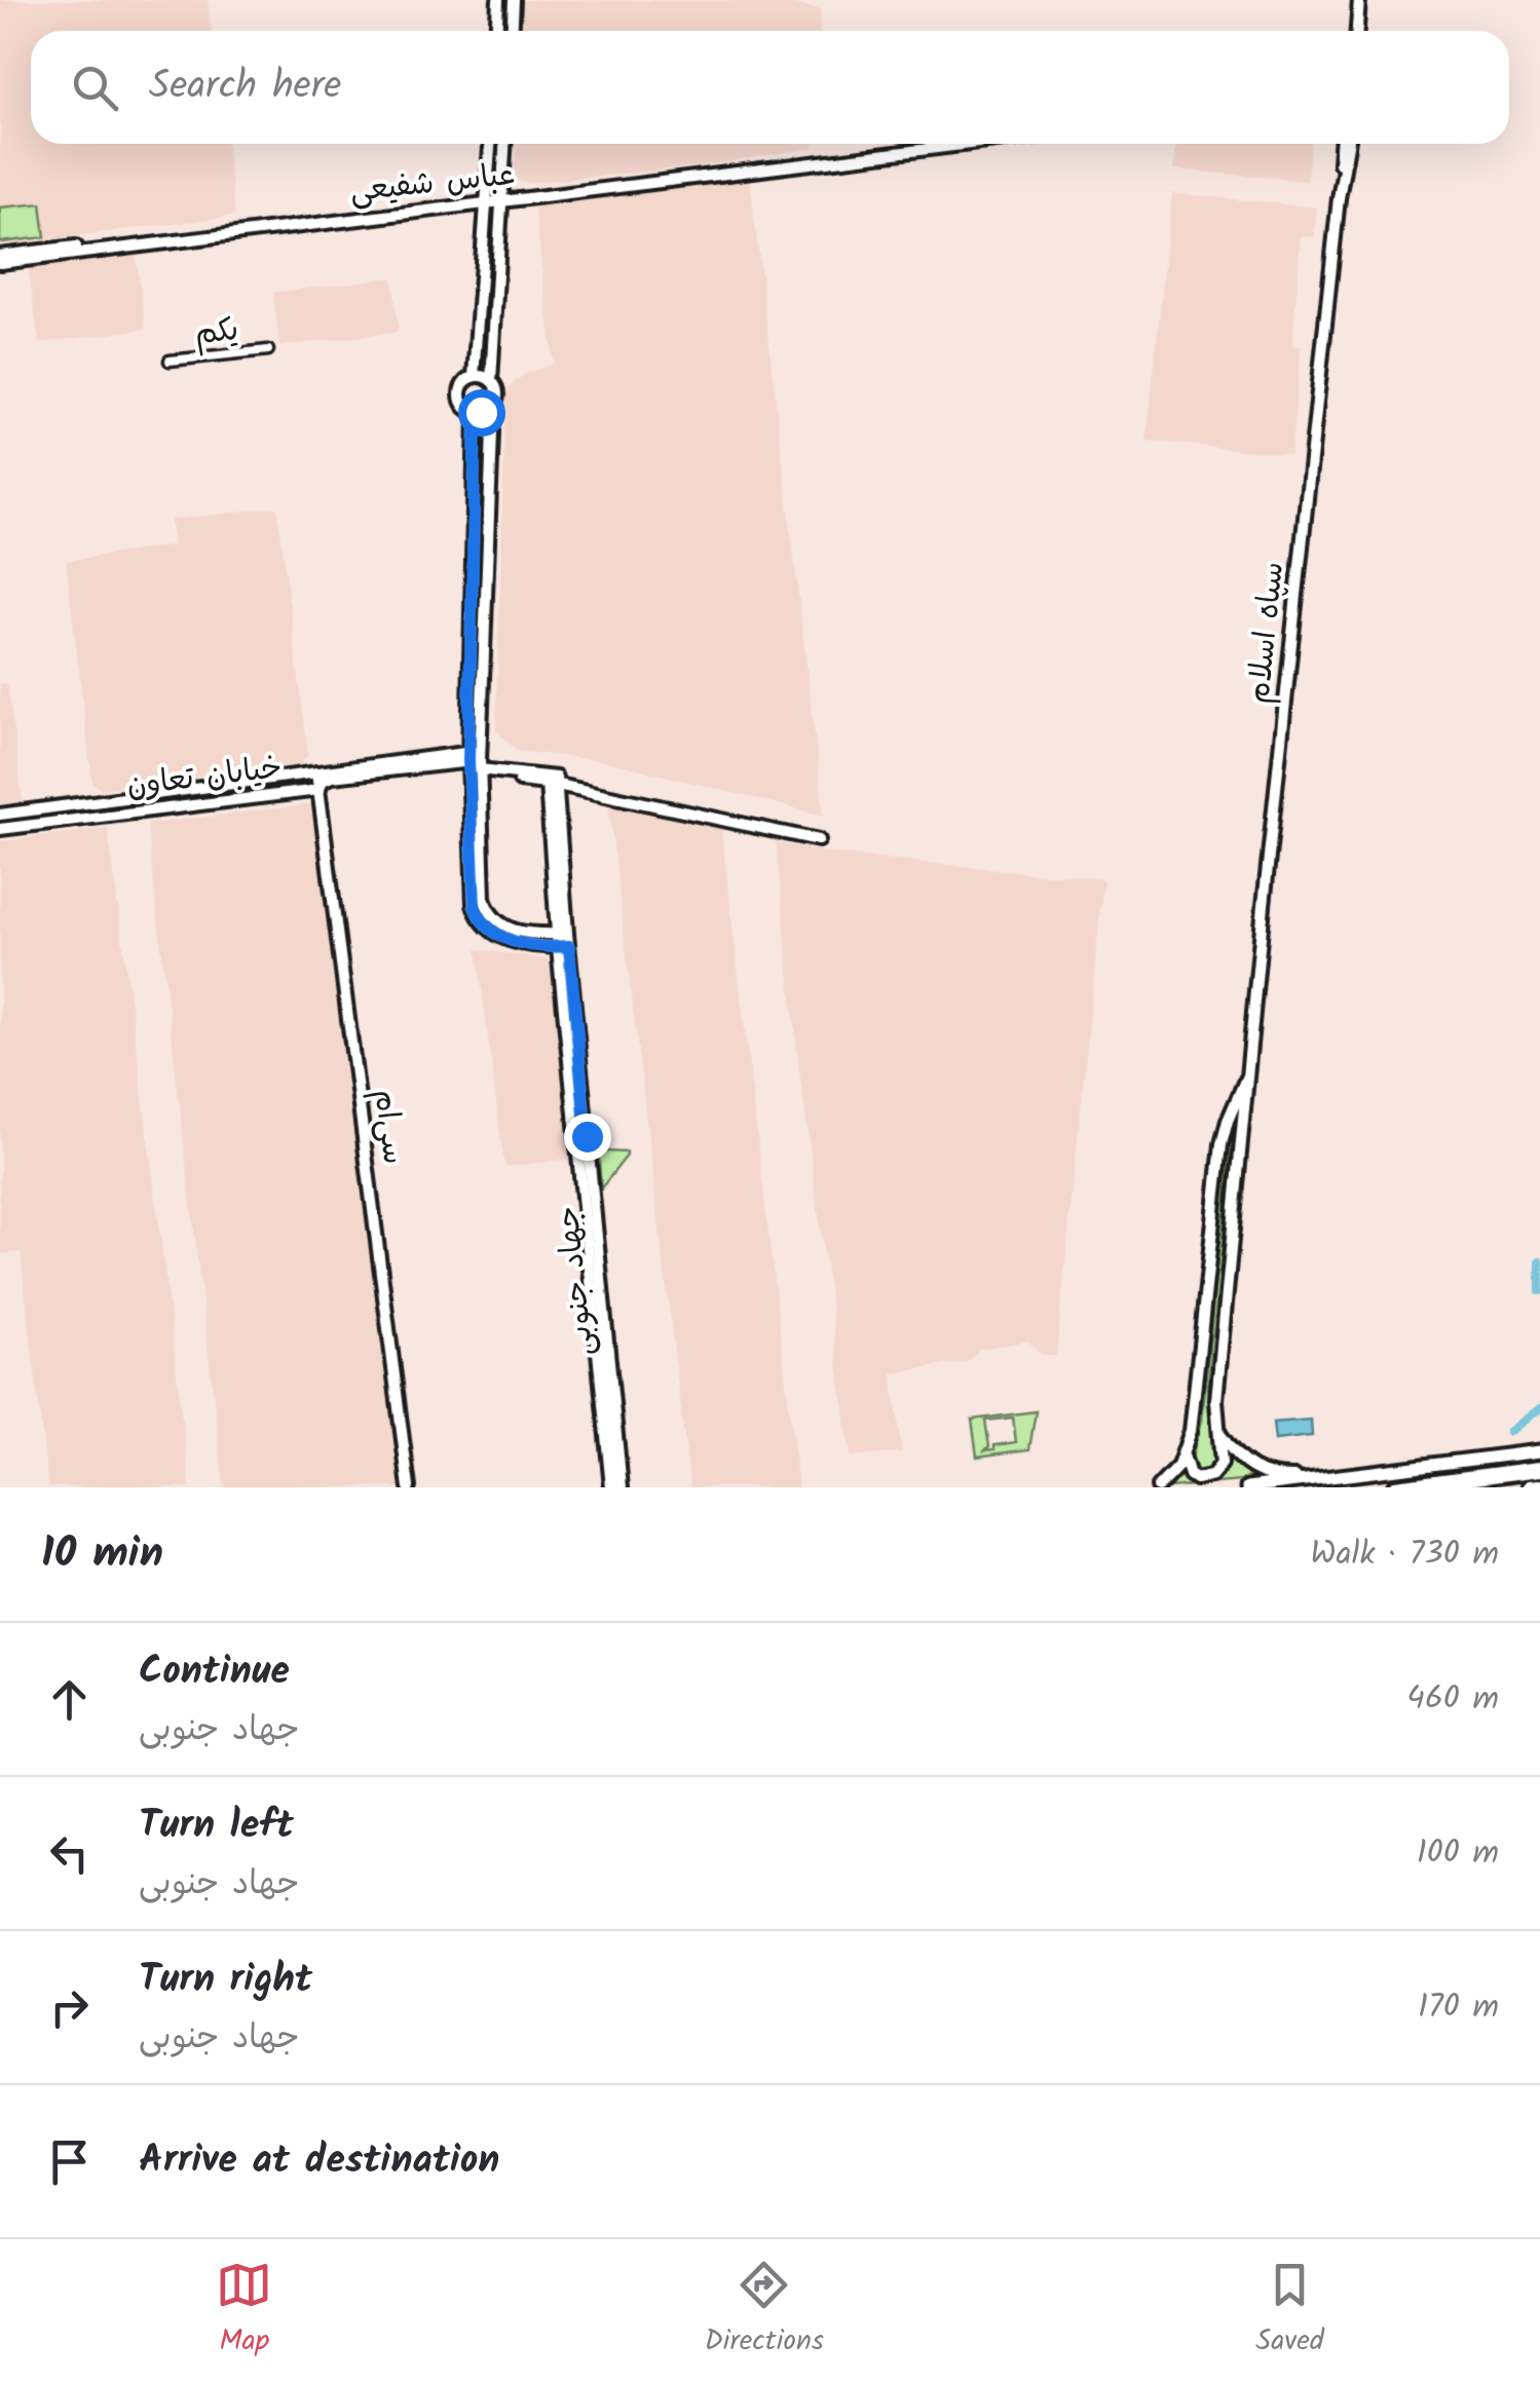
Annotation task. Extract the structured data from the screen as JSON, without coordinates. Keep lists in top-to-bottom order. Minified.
{"streets":{"street":["عباس شفیعی","یکم","سپاه اسلام","خیابان تعاون","سی‌ام","جهاد جنوبی"]},"crossings":[["خیابان تعاون","سی‌ام"]],"page":{"search":"Search here","heading":["10 min","Walk · 730 m"],"list":[["Continue","جهاد جنوبی","460 m"],["Turn left","جهاد جنوبی","100 m"],["Turn right","جهاد جنوبی","170 m"],"Arrive at destination"],"nav":["Map","Directions","Saved"]}}
